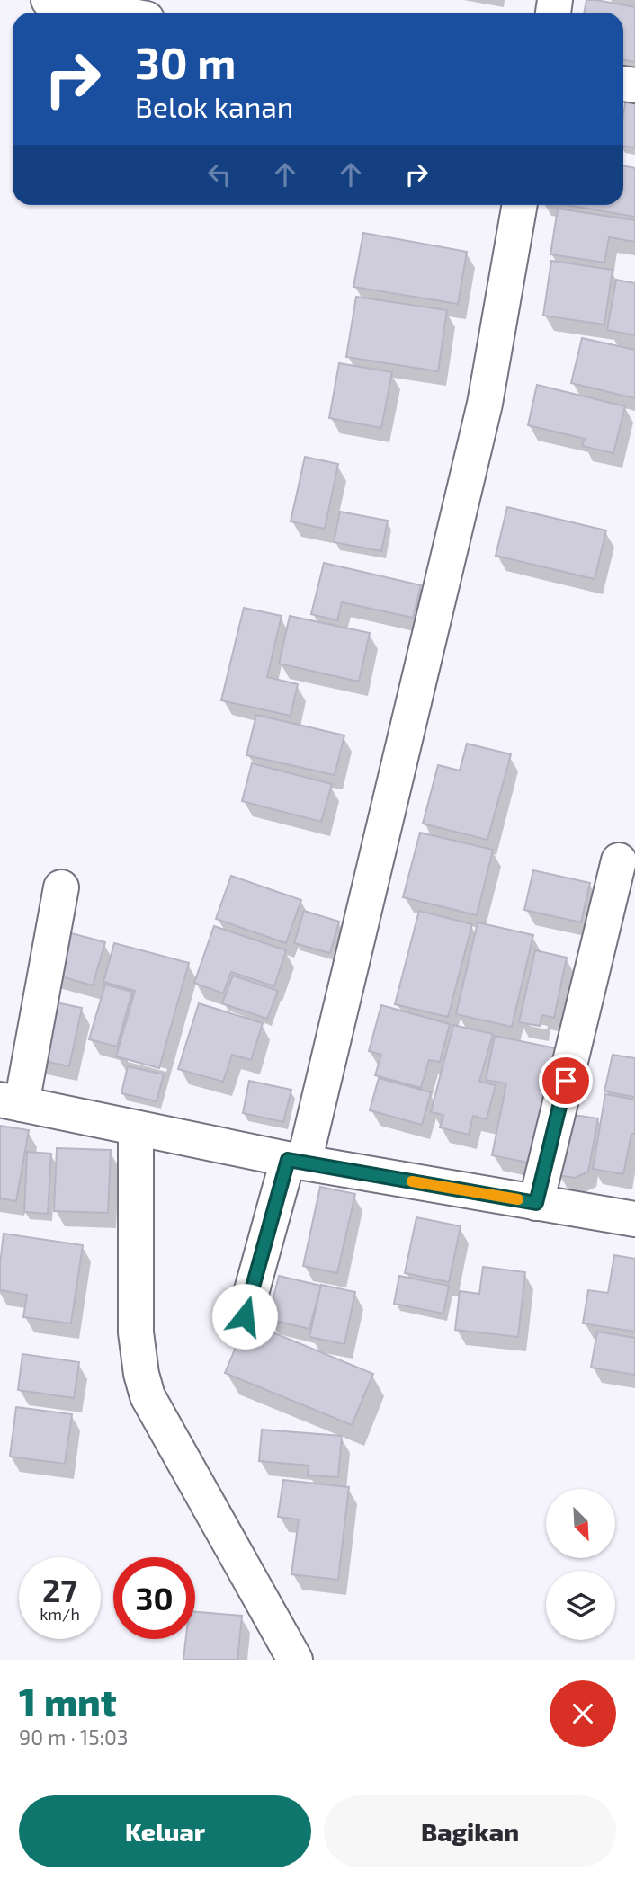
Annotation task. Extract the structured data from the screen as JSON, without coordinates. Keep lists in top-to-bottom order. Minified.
{"north":"bottom right","page":{"turn":["30 m","Belok kanan"],"speed":"27 km/h","limit":"30","heading":["1 mnt","90 m · 15:03"],"buttons":["Keluar","Bagikan"]}}
